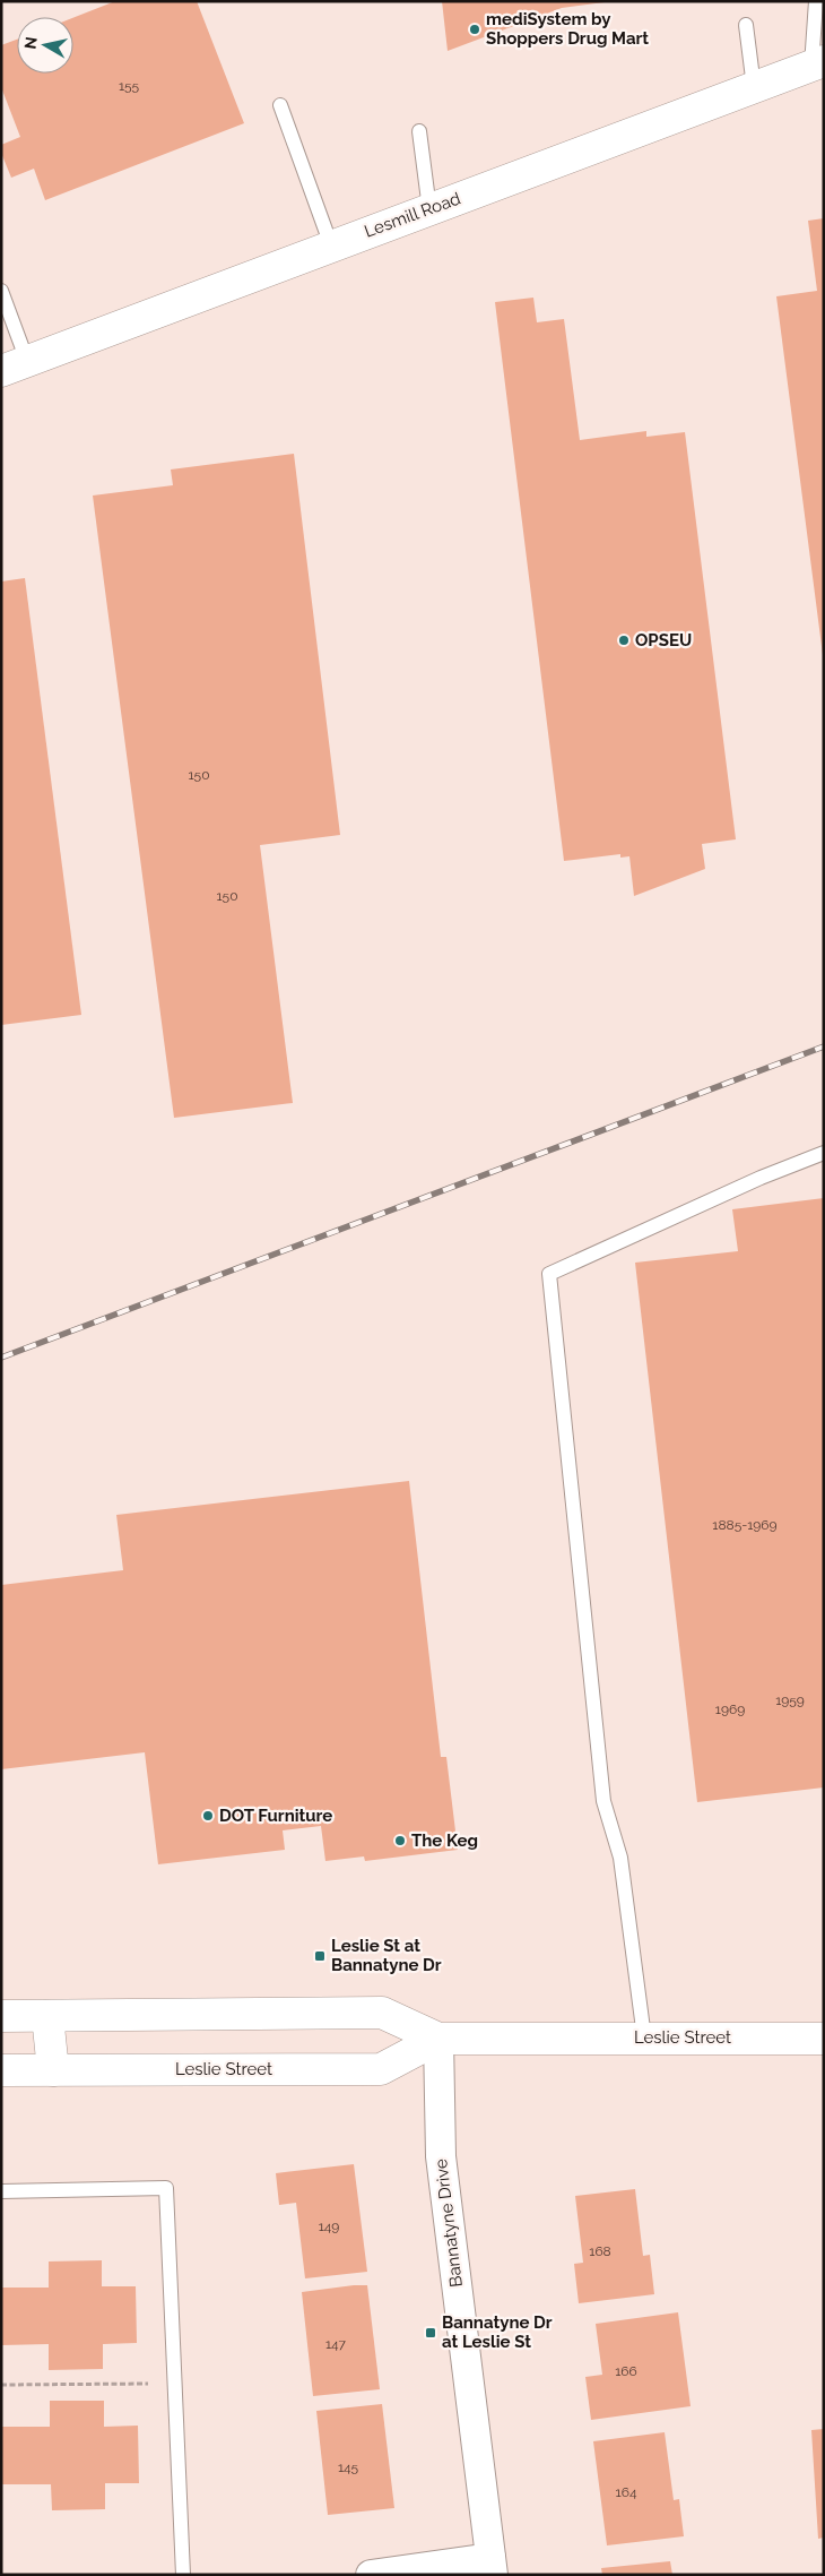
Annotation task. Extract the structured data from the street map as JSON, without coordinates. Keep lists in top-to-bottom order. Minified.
{"streets":{"main road":["Lesmill Road","Leslie Street"],"street":["Bannatyne Drive"]},"crossings":[["Leslie Street","Bannatyne Drive"]],"places":{"other":["mediSystem by Shoppers Drug Mart","OPSEU","DOT Furniture","The Keg"],"transit":["Leslie St at Bannatyne Dr","Bannatyne Dr at Leslie St"]},"house_numbers":["155","150","150","1885-1969","1959","1969","149","168","147","166","145","164"],"north":"left"}
